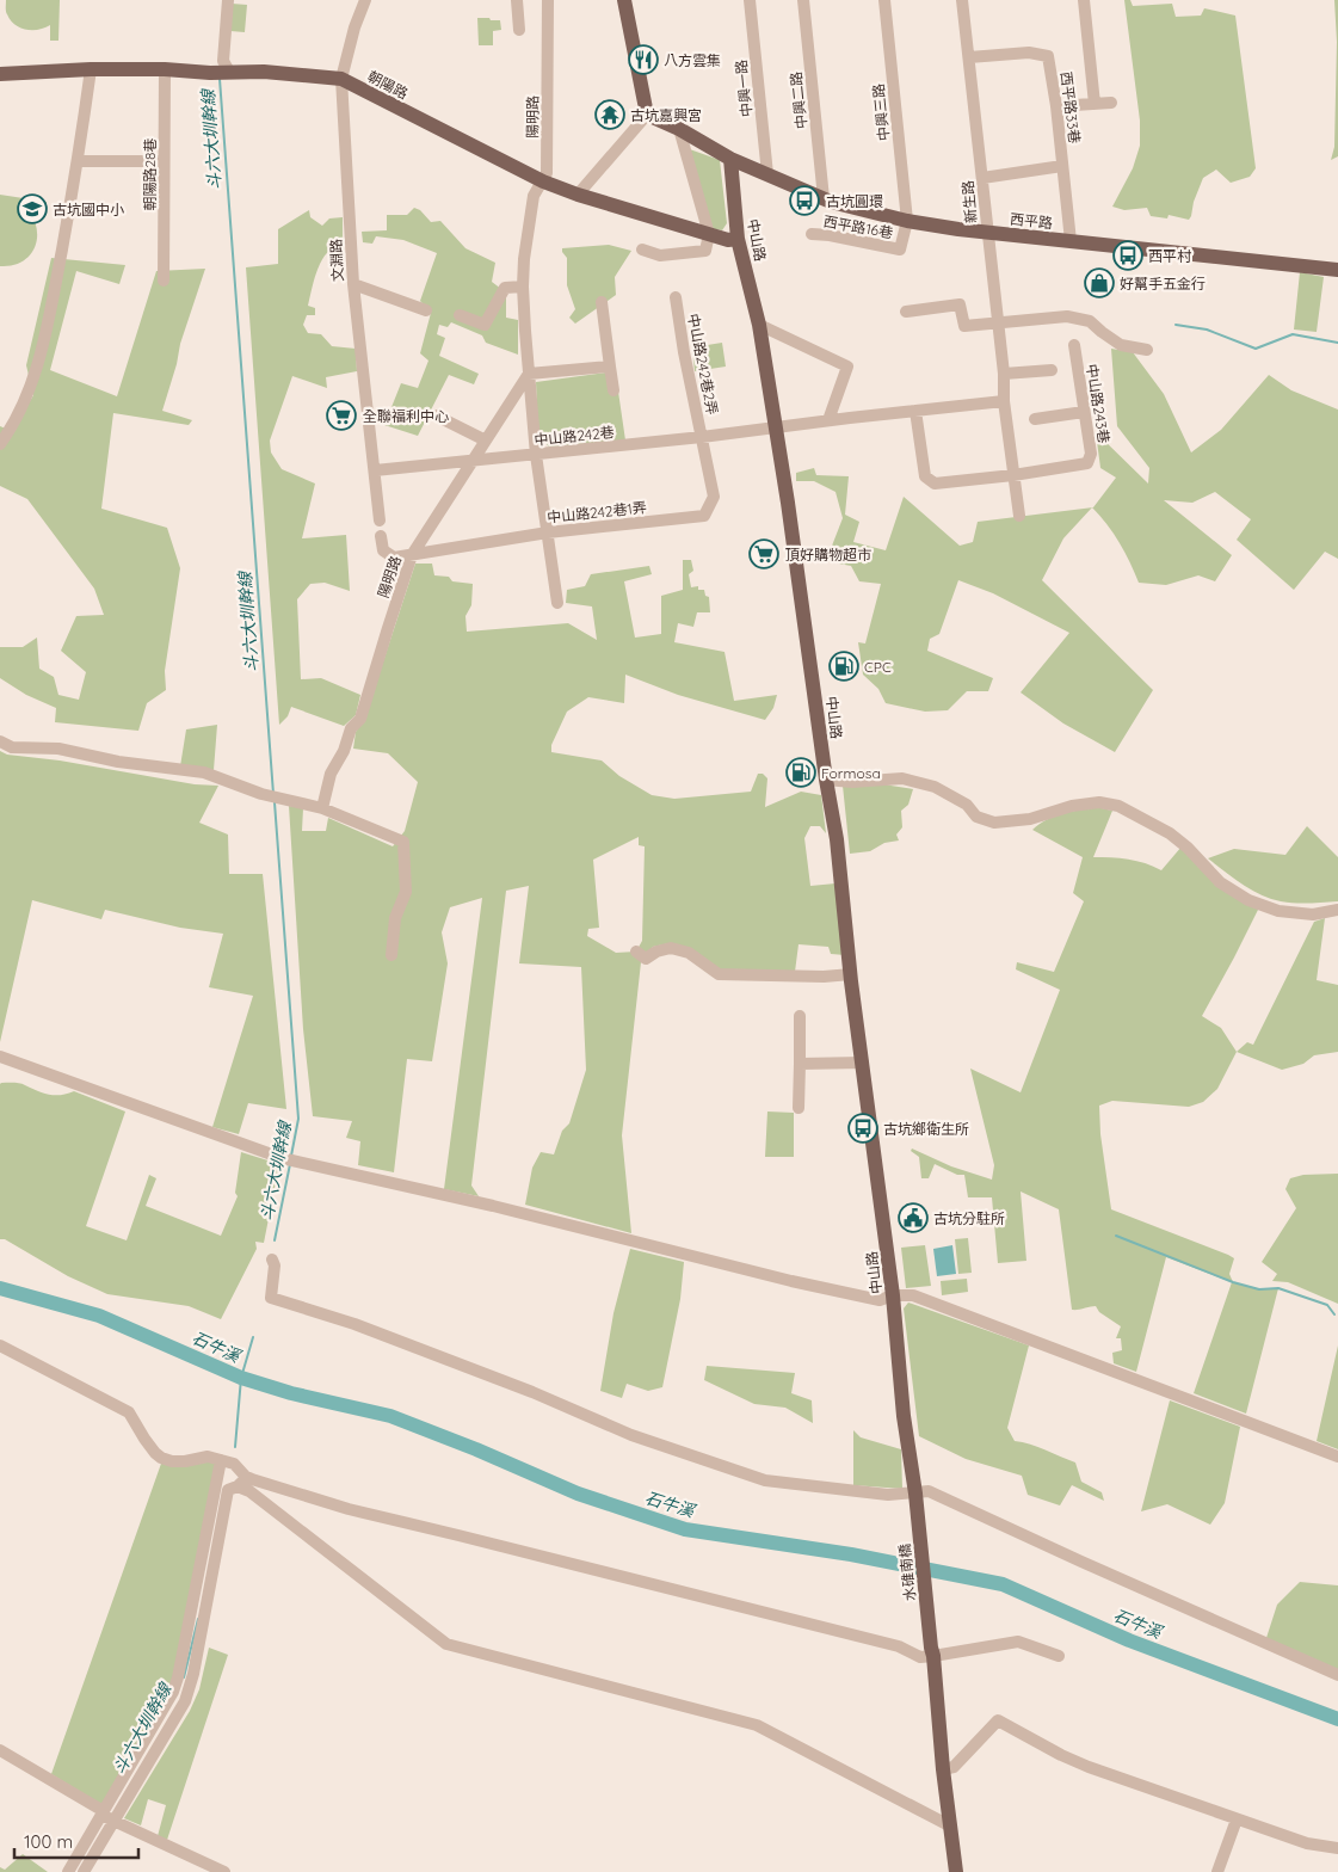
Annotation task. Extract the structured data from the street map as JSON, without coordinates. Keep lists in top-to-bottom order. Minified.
{"streets":{"main road":["朝陽路","西平路","中山路","水碓南橋"],"street":["中興一路","中興二路","西平路33巷","中興三路","陽明路","朝陽路28巷","新生路","西平路16巷","文淵路","中山路242巷2弄","中山路243巷","中山路242巷","中山路242巷1弄"]},"crossings":[["朝陽路","陽明路"],["朝陽路","朝陽路28巷"],["朝陽路","中山路"],["朝陽路","文淵路"],["中興一路","西平路"],["中興二路","西平路"],["西平路33巷","新生路"],["西平路33巷","西平路"],["中興三路","西平路"],["中興三路","西平路16巷"],["陽明路","中山路242巷"],["陽明路","中山路242巷1弄"],["新生路","西平路"],["西平路","西平路16巷"],["西平路","中山路"],["中山路","中山路242巷"],["中山路","水碓南橋"],["文淵路","中山路242巷"],["中山路242巷2弄","中山路242巷"],["中山路242巷2弄","中山路242巷1弄"],["中山路242巷","中山路242巷1弄"]],"water":["斗六大圳幹線","石牛溪"],"places":{"restaurant":["八方雲集"],"temple":["古坑嘉興宮"],"bus stop":["古坑圓環","西平村","古坑鄉衛生所"],"school or university":["古坑國中小"],"shop":["好幫手五金行"],"supermarket":["全聯福利中心","頂好購物超市"],"fuel station":["CPC","Formosa"],"public building":["古坑分駐所"]},"scale_bar":"100 m"}
